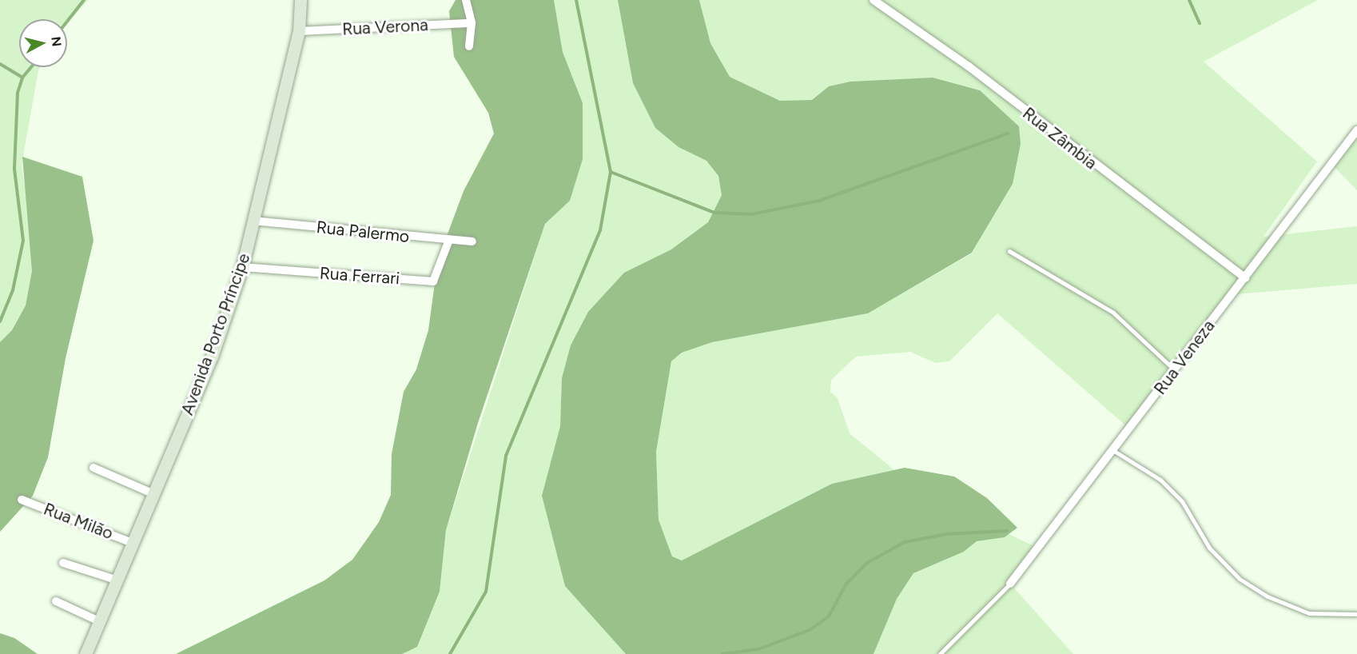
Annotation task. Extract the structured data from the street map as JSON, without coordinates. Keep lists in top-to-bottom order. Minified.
{"streets":{"street":["Rua Verona","Rua Zâmbia","Rua Palermo","Rua Ferrari","Avenida Porto Príncipe","Rua Veneza","Rua Milão"]},"crossings":[["Rua Verona","Avenida Porto Príncipe"],["Rua Zâmbia","Rua Veneza"],["Rua Palermo","Rua Ferrari"],["Rua Palermo","Avenida Porto Príncipe"],["Rua Ferrari","Avenida Porto Príncipe"],["Avenida Porto Príncipe","Rua Milão"]],"north":"right"}
